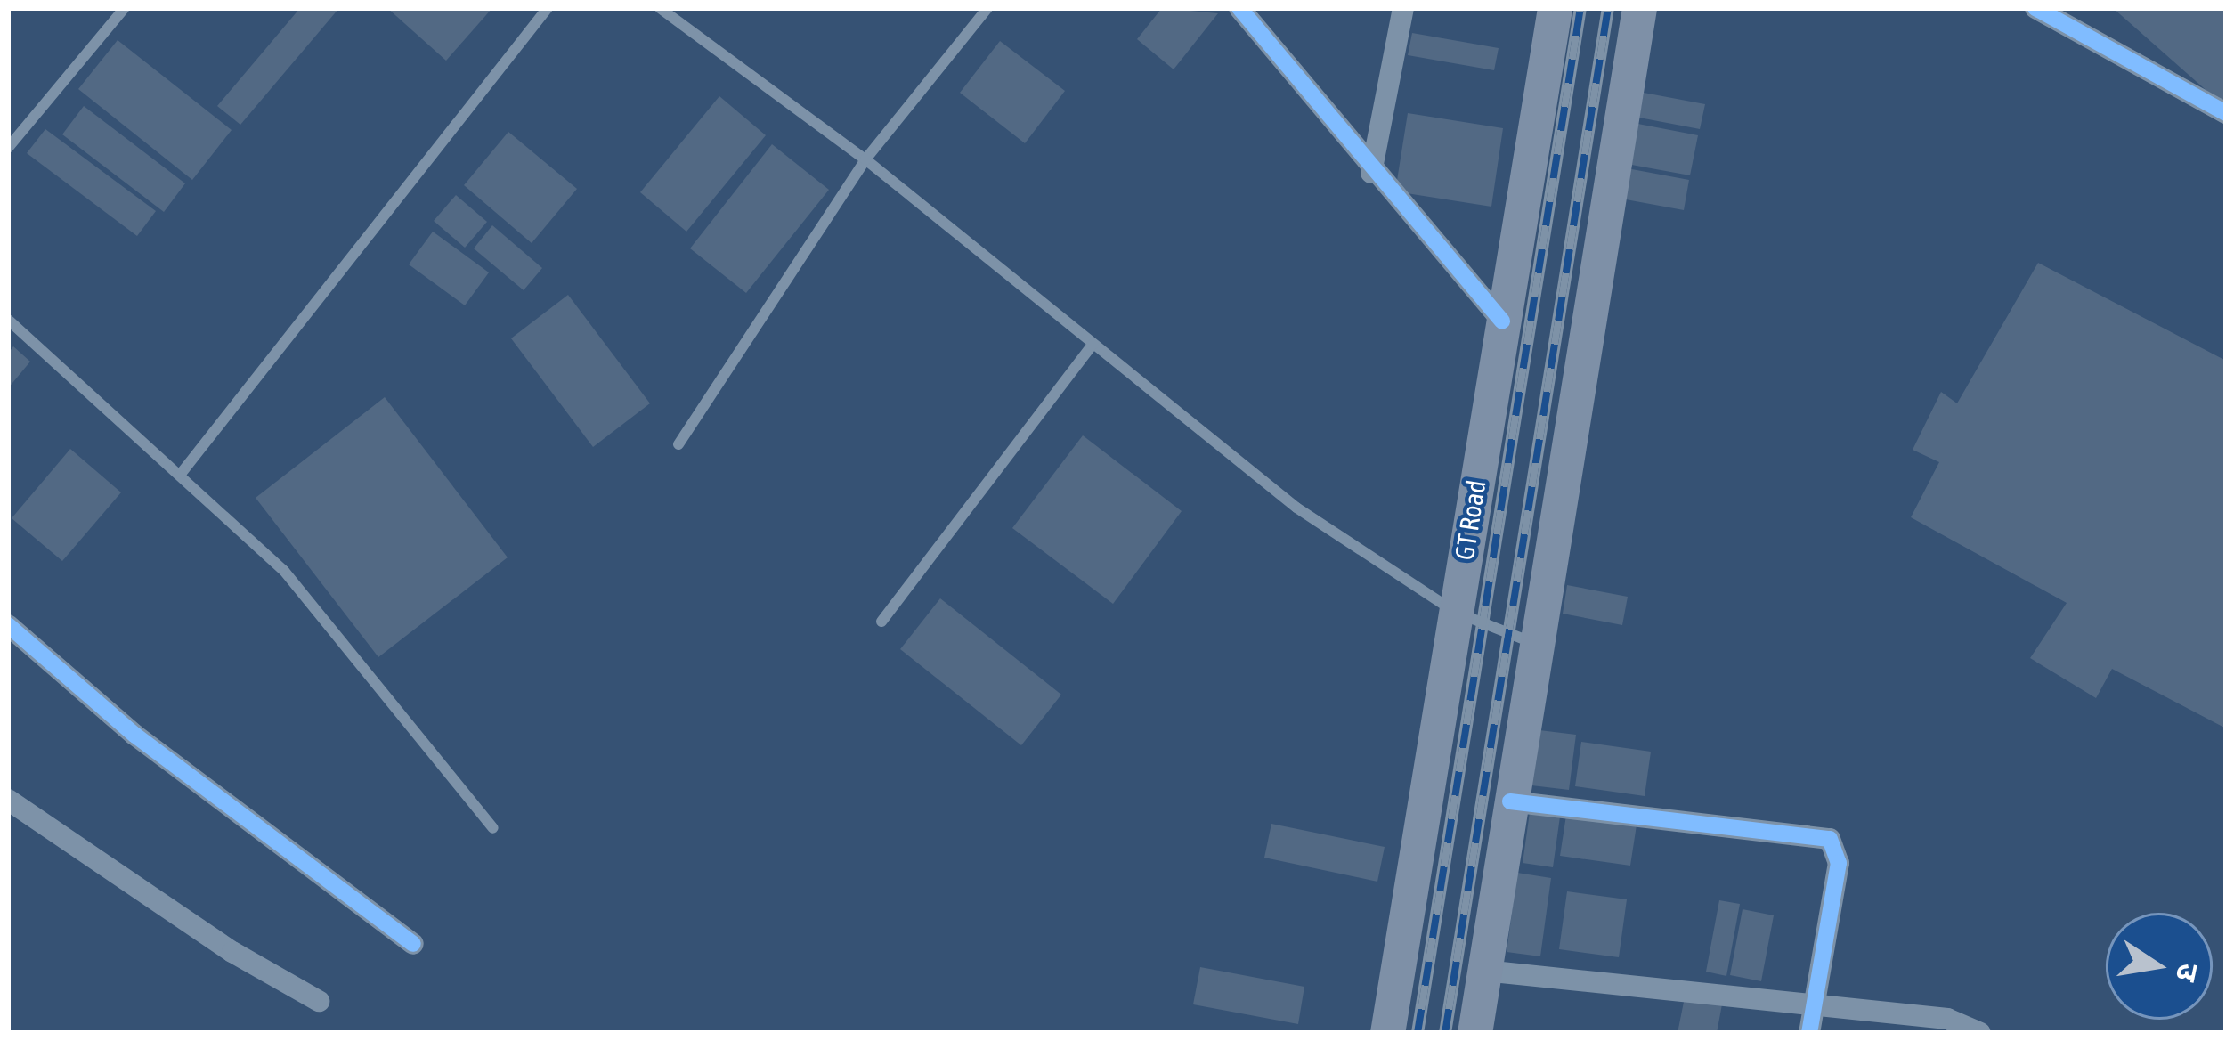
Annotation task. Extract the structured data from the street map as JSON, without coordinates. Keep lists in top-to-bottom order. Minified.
{"streets":{"highway":["GT Road"]},"north":"right"}
